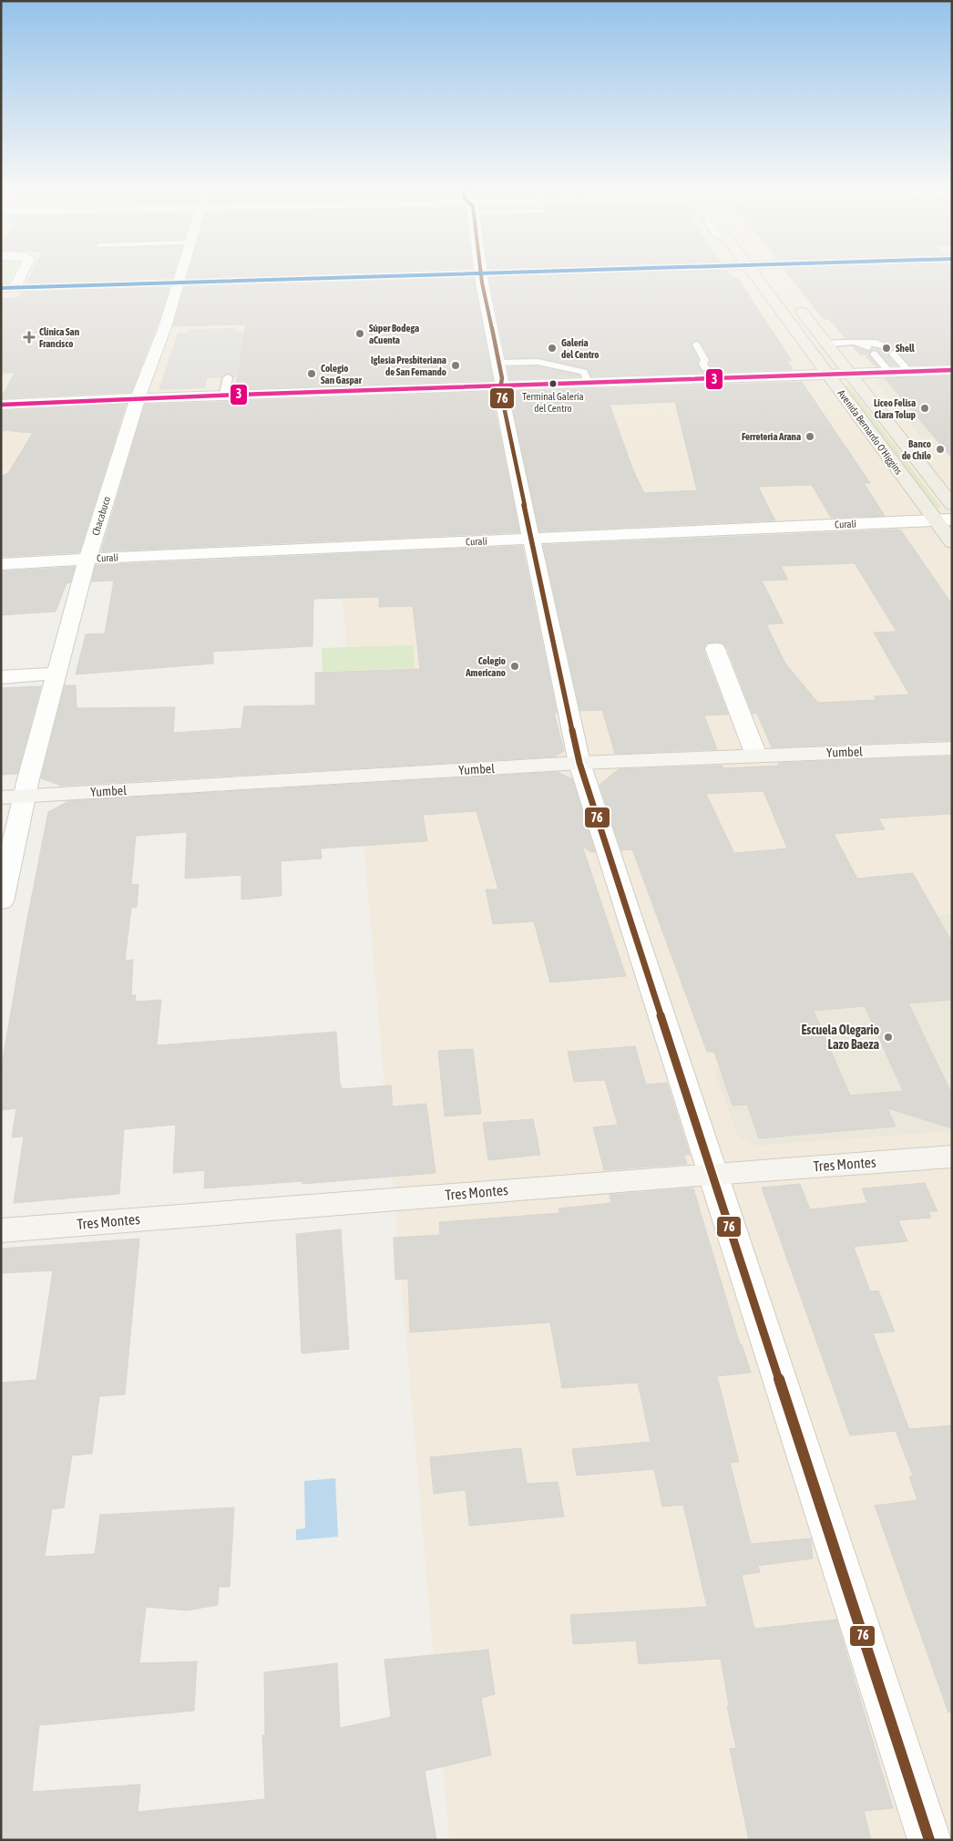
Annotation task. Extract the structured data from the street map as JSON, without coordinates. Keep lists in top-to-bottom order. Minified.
{"streets":{"main road":["Avenida Bernardo O'Higgins","Yumbel","Tres Montes"],"street":["Chacabuco","Curalí"]},"crossings":[["Avenida Bernardo O'Higgins","Curalí"],["Chacabuco","Curalí"],["Chacabuco","Yumbel"]],"places":{"other":["Súper Bodega aCuenta","Galería del Centro","Shell","Iglesia Presbiteriana de San Fernando","Colegio San Gaspar","Terminal Galería del Centro","Liceo Felisa Clara Tolup","Ferreteria Arana","Banco de Chile","Colegio Americano","Escuela Olegario Lazo Baeza"],"health":["Clínica San Francisco"]},"lines":["transit line 76","transit line 3"]}
